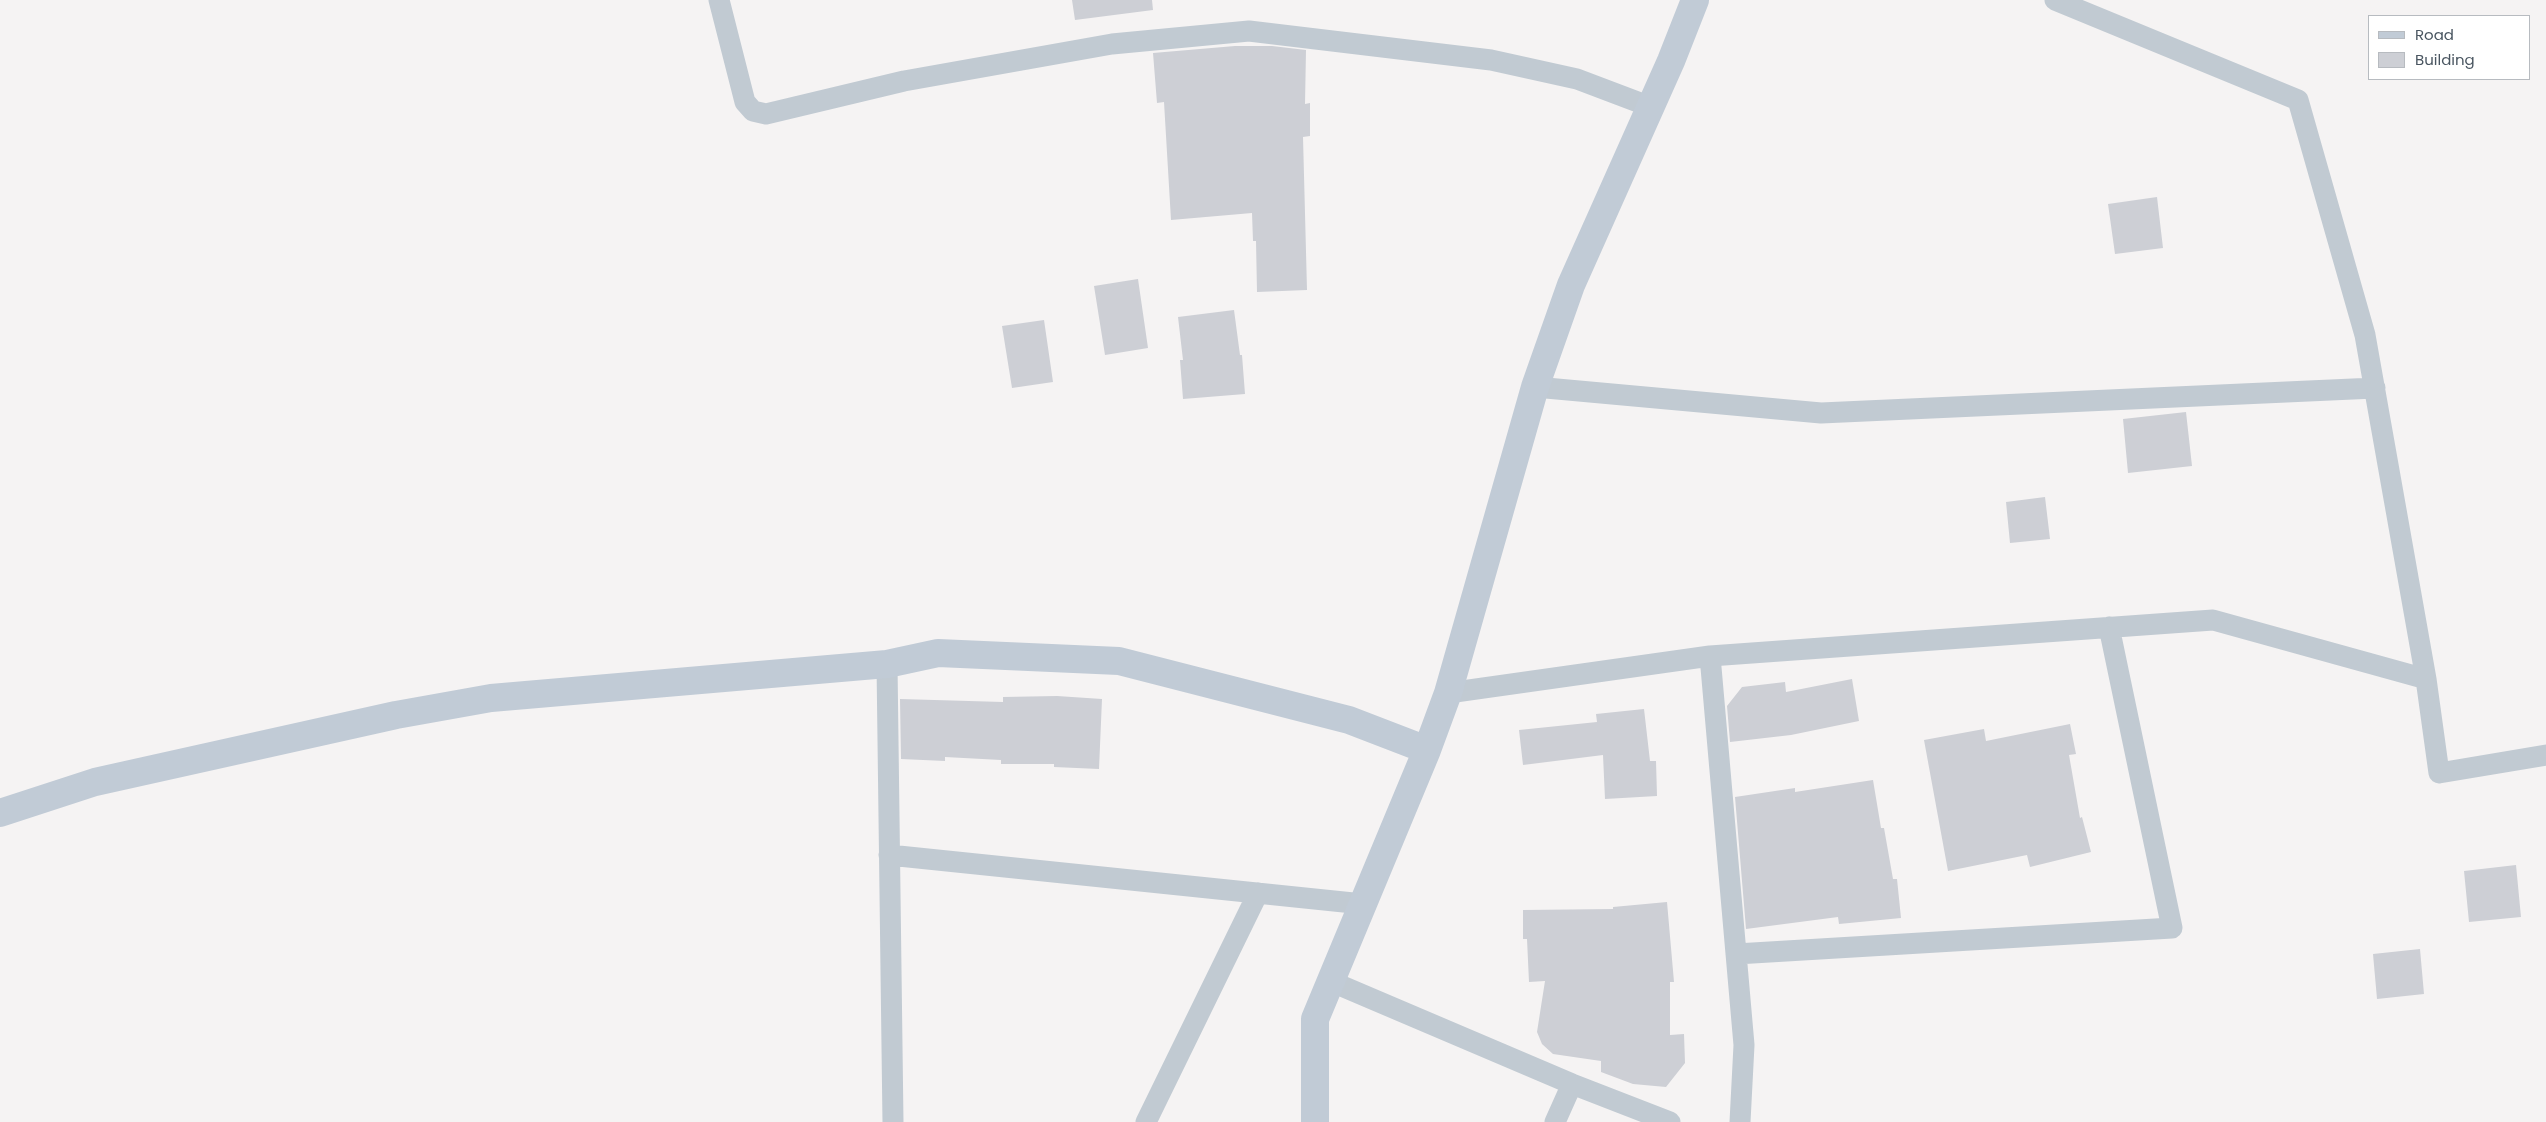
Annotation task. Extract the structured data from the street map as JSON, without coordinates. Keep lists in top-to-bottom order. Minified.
{"legend":["Road","Building"]}
